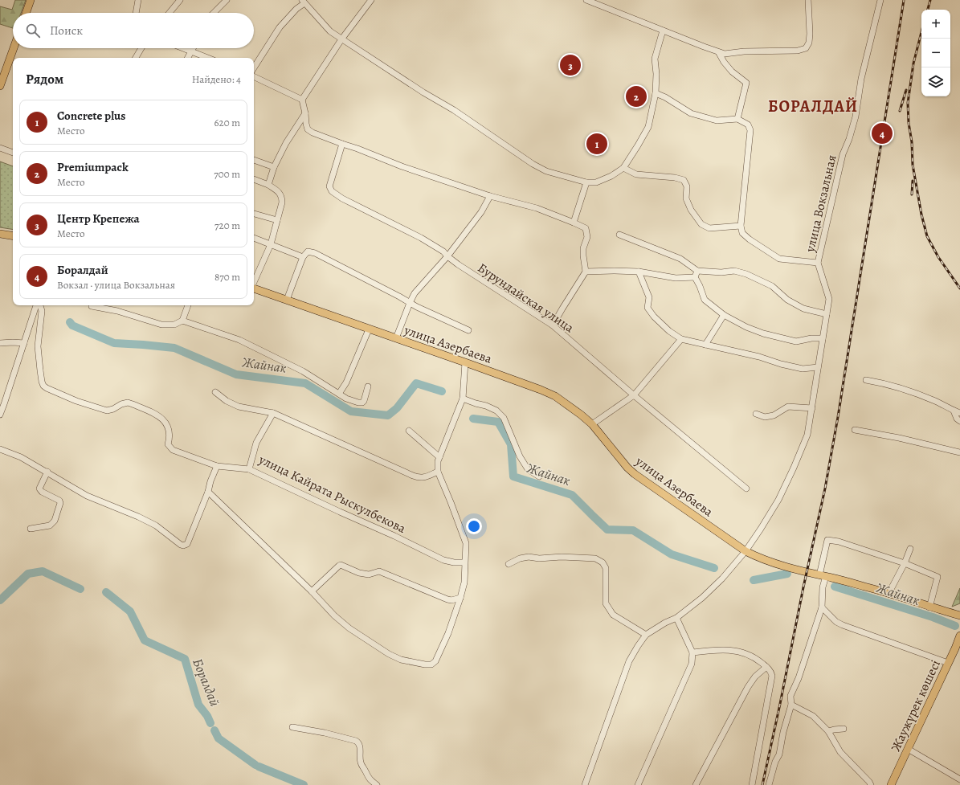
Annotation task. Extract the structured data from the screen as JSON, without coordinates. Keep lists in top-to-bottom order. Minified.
{"streets":{"main road":["улица Азербаева","Жаужүрек көшесі"],"street":["улица Вокзальная","Бурундайская улица","улица Кайрата Рыскулбекова"]},"crossings":[["улица Вокзальная","улица Азербаева"]],"districts":["БОРАЛДАЙ"],"water":["Жайнак","Боралдай"],"page":{"map_buttons":["+","−"],"search":"Поиск","pins":["3","2","4","1"],"heading":["Рядом","Найдено: 4"],"list":[{"mark":"1","name":"Concrete plus","note":"Место","value":"620 m"},{"mark":"2","name":"Premiumpack","note":"Место","value":"700 m"},{"mark":"3","name":"Центр Крепежа","note":"Место","value":"720 m"},{"mark":"4","name":"Боралдай","note":"Вокзал · улица Вокзальная","value":"870 m"}]}}
